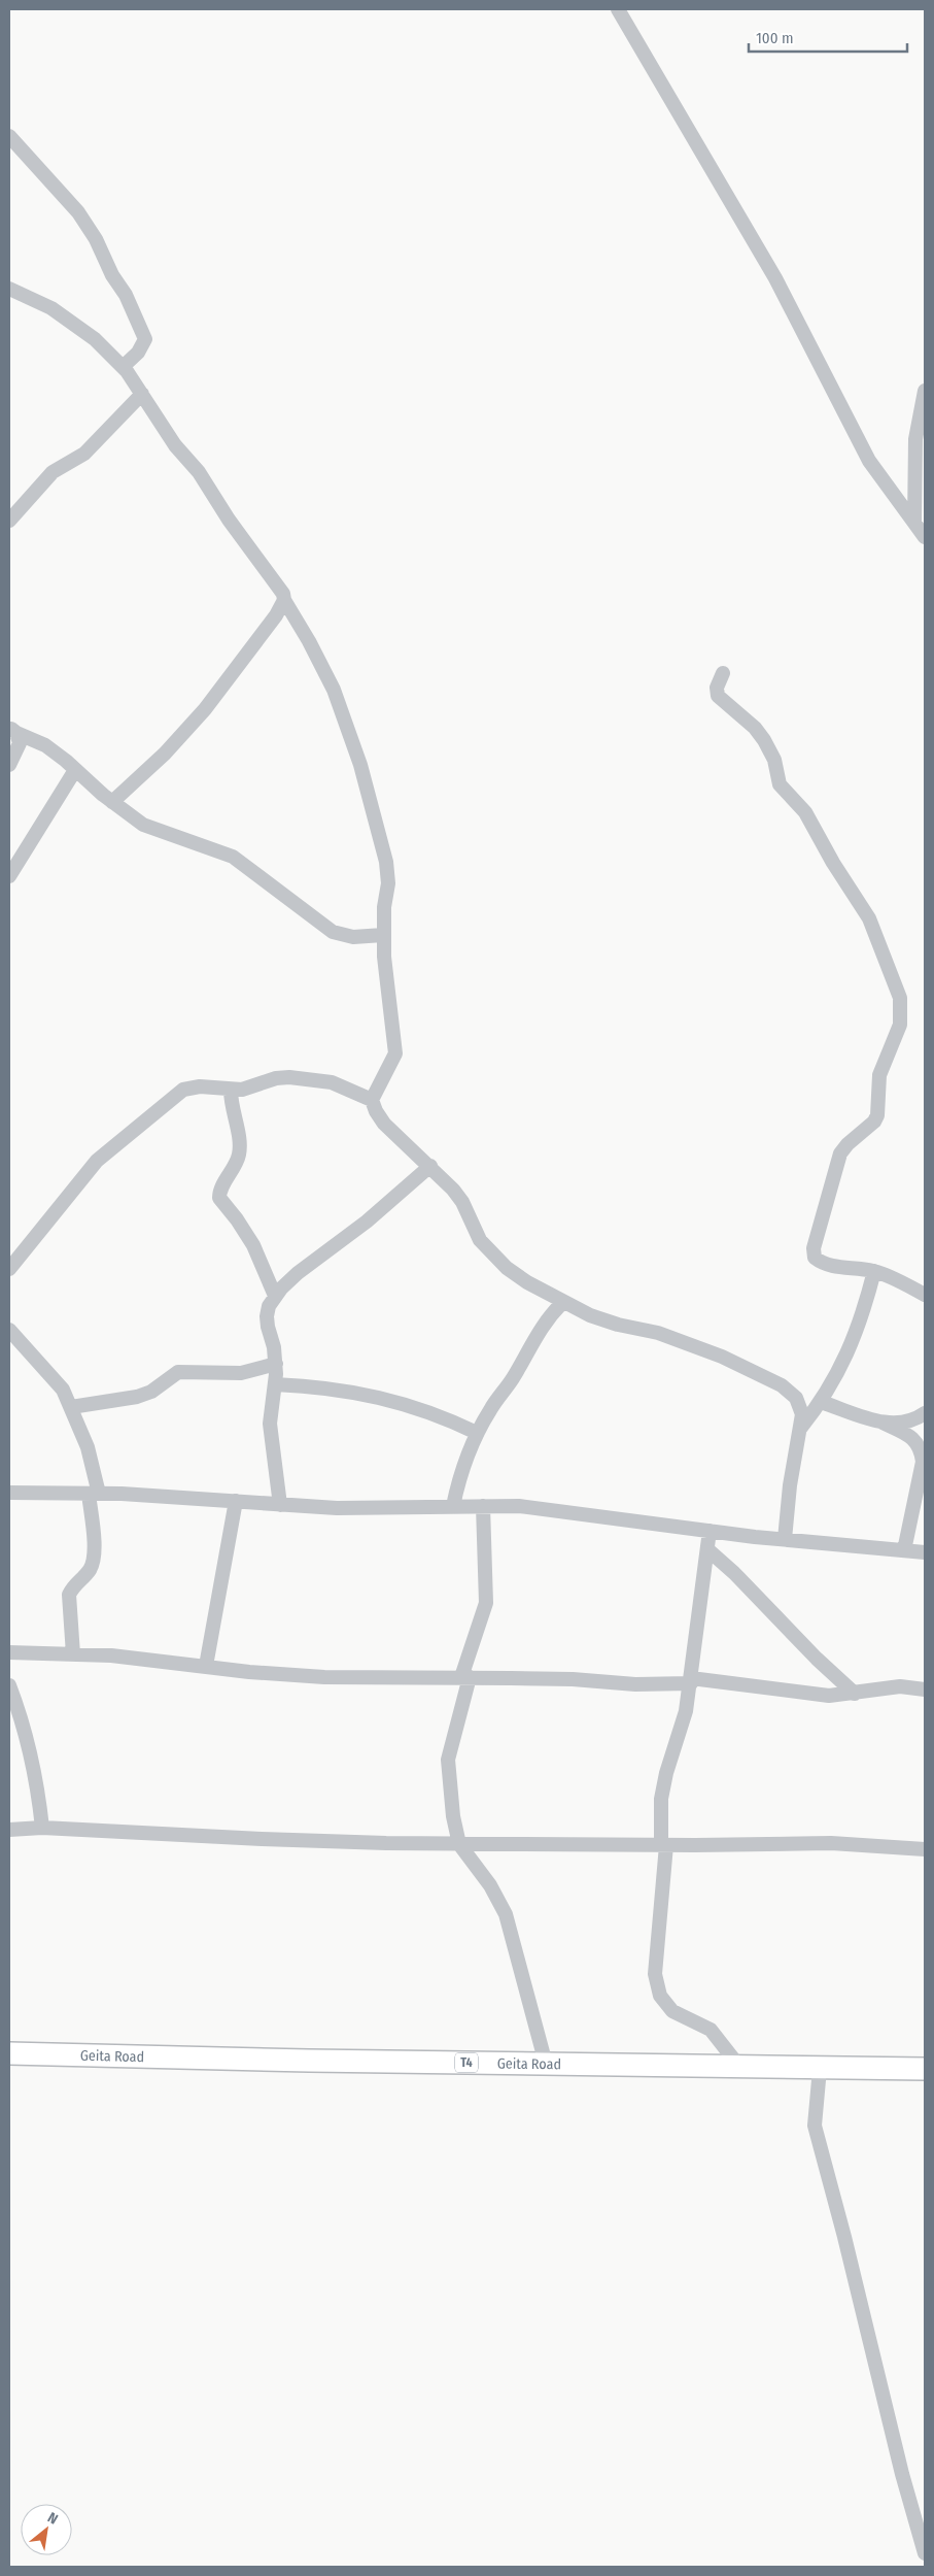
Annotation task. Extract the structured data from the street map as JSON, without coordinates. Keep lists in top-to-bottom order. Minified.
{"streets":{"highway":["Geita Road","T4"]},"scale_bar":"100 m","north":"top right"}
